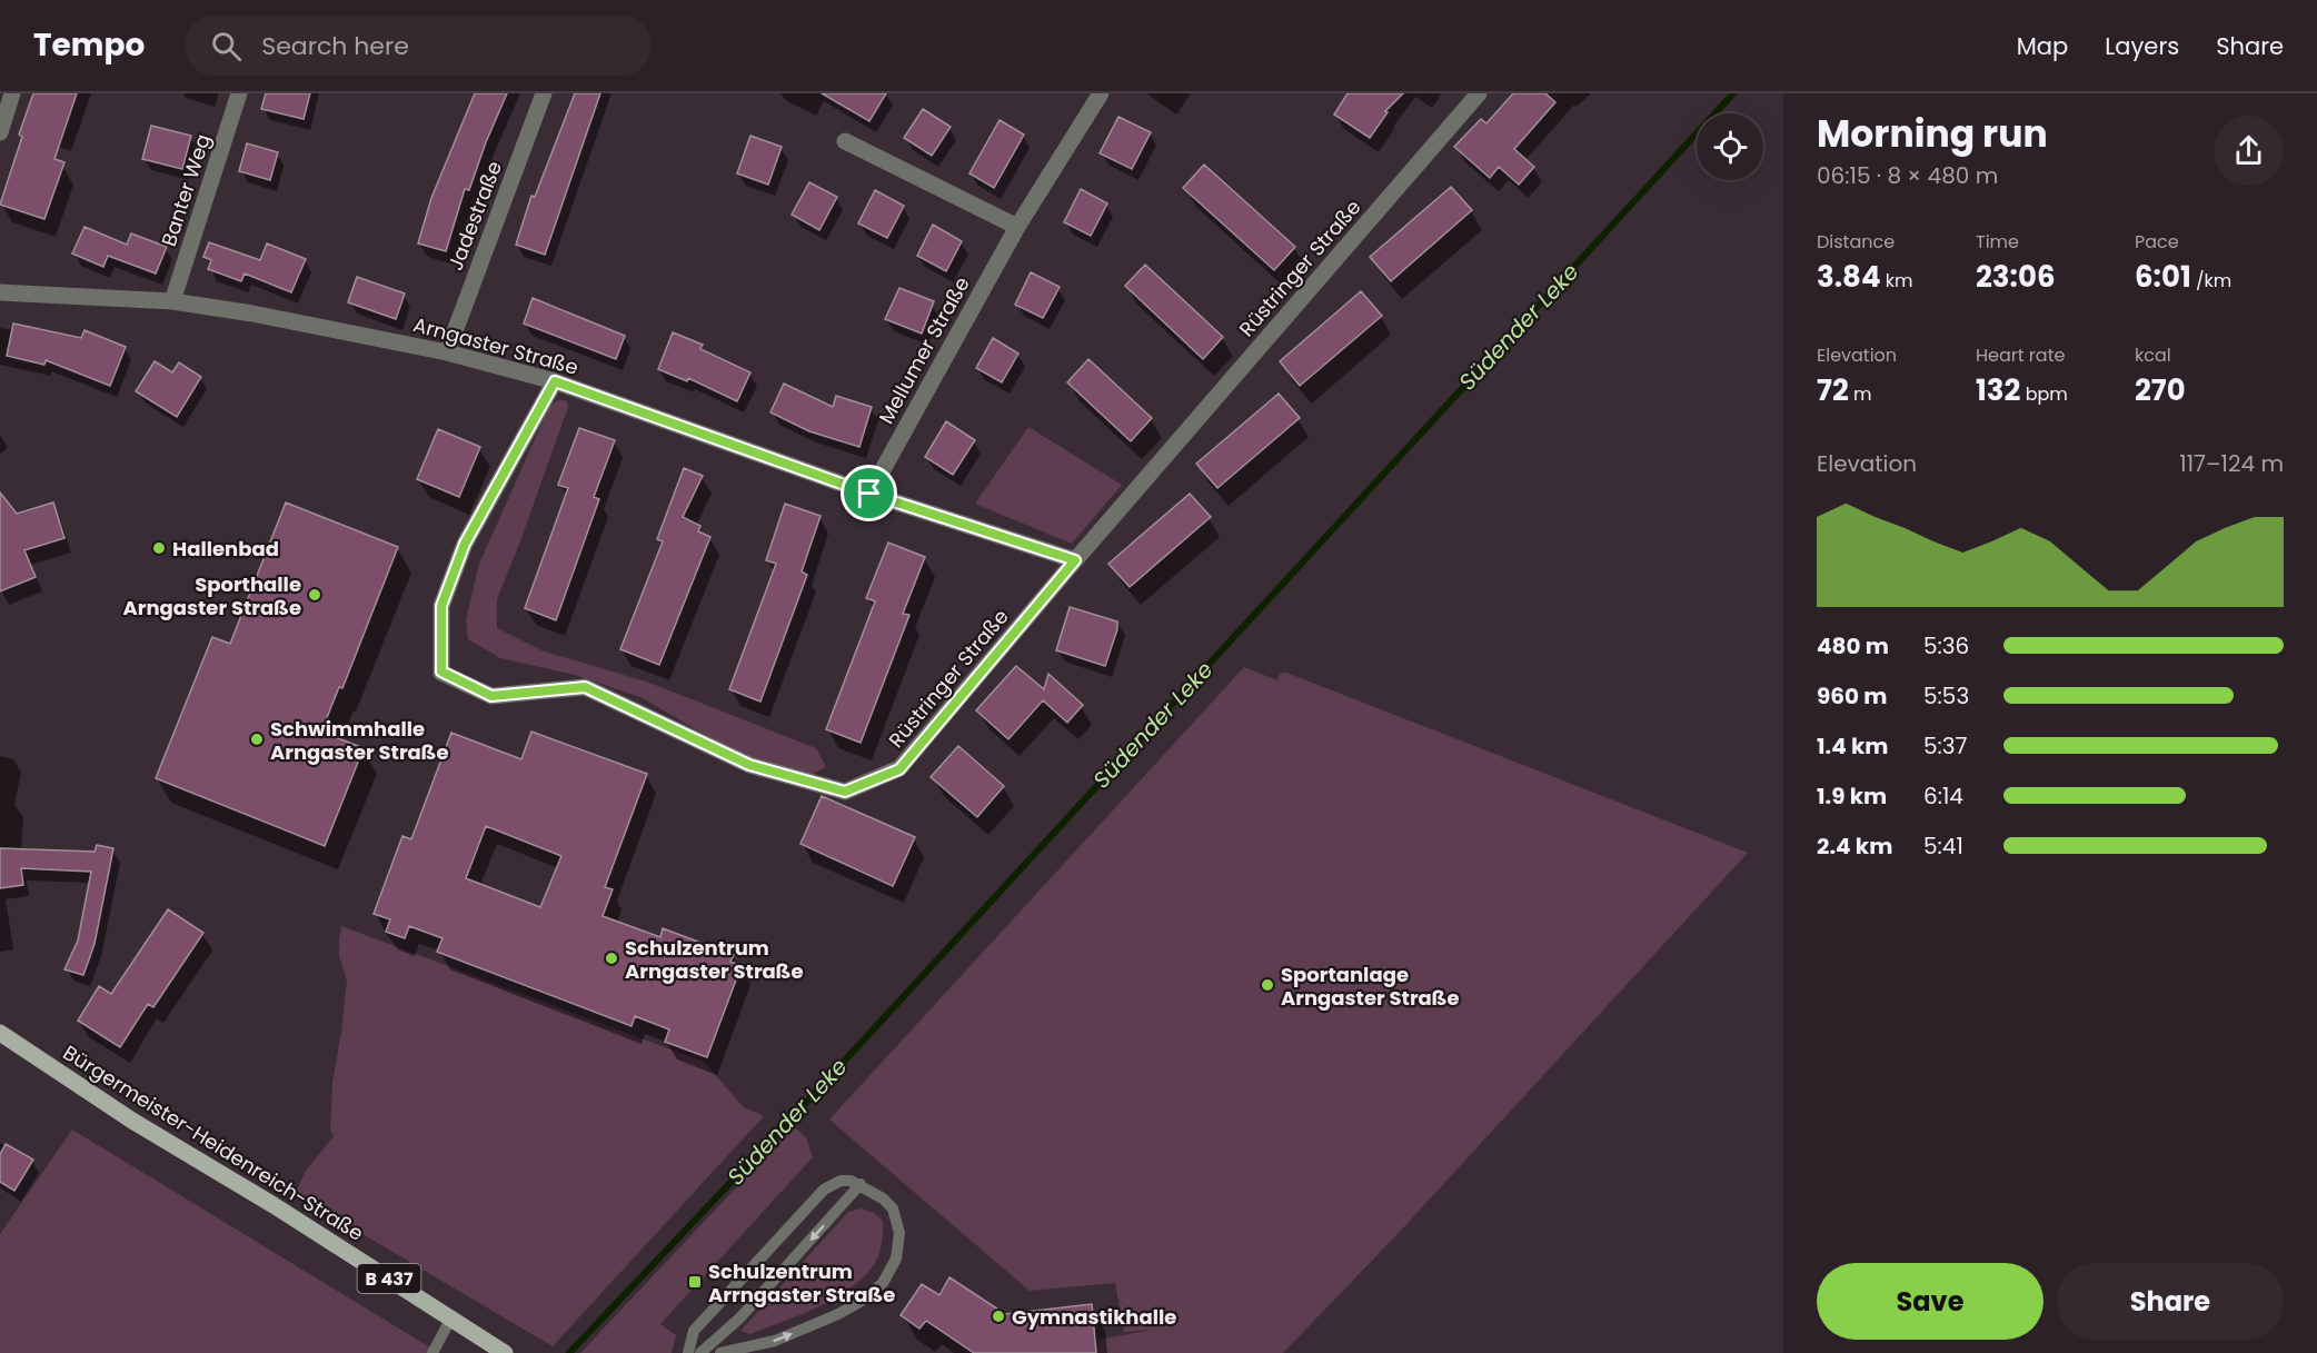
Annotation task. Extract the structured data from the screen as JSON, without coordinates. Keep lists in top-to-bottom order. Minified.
{"streets":{"main road":["Bürgermeister-Heidenreich-Straße","B 437"],"street":["Banter Weg","Jadestraße","Rüstringer Straße","Arngaster Straße","Mellumer Straße"]},"crossings":[["Banter Weg","Arngaster Straße"],["Jadestraße","Arngaster Straße"],["Rüstringer Straße","Arngaster Straße"],["Arngaster Straße","Mellumer Straße"]],"water":["Südender Leke"],"places":{"other":["Hallenbad","Sporthalle Arngaster Straße","Schwimmhalle Arngaster Straße","Schulzentrum Arngaster Straße","Sportanlage Arngaster Straße","Gymnastikhalle"],"transit":["Schulzentrum Arrngaster Straße"]},"page":{"header":"Tempo","search":"Search here","nav":["Map","Layers","Share"],"heading":["Morning run","06:15 · 8 × 480 m"],"stats":[["Distance","3.84 km"],["Time","23:06"],["Pace","6:01 /km"],["Elevation","72 m"],["Heart rate","132 bpm"],["kcal","270"]],"chart":["Elevation","117–124 m"],"list":[{"name":"480 m","note":"5:36"},{"name":"960 m","note":"5:53"},{"name":"1.4 km","note":"5:37"},{"name":"1.9 km","note":"6:14"},{"name":"2.4 km","note":"5:41"}],"buttons":["Save","Share"]}}
